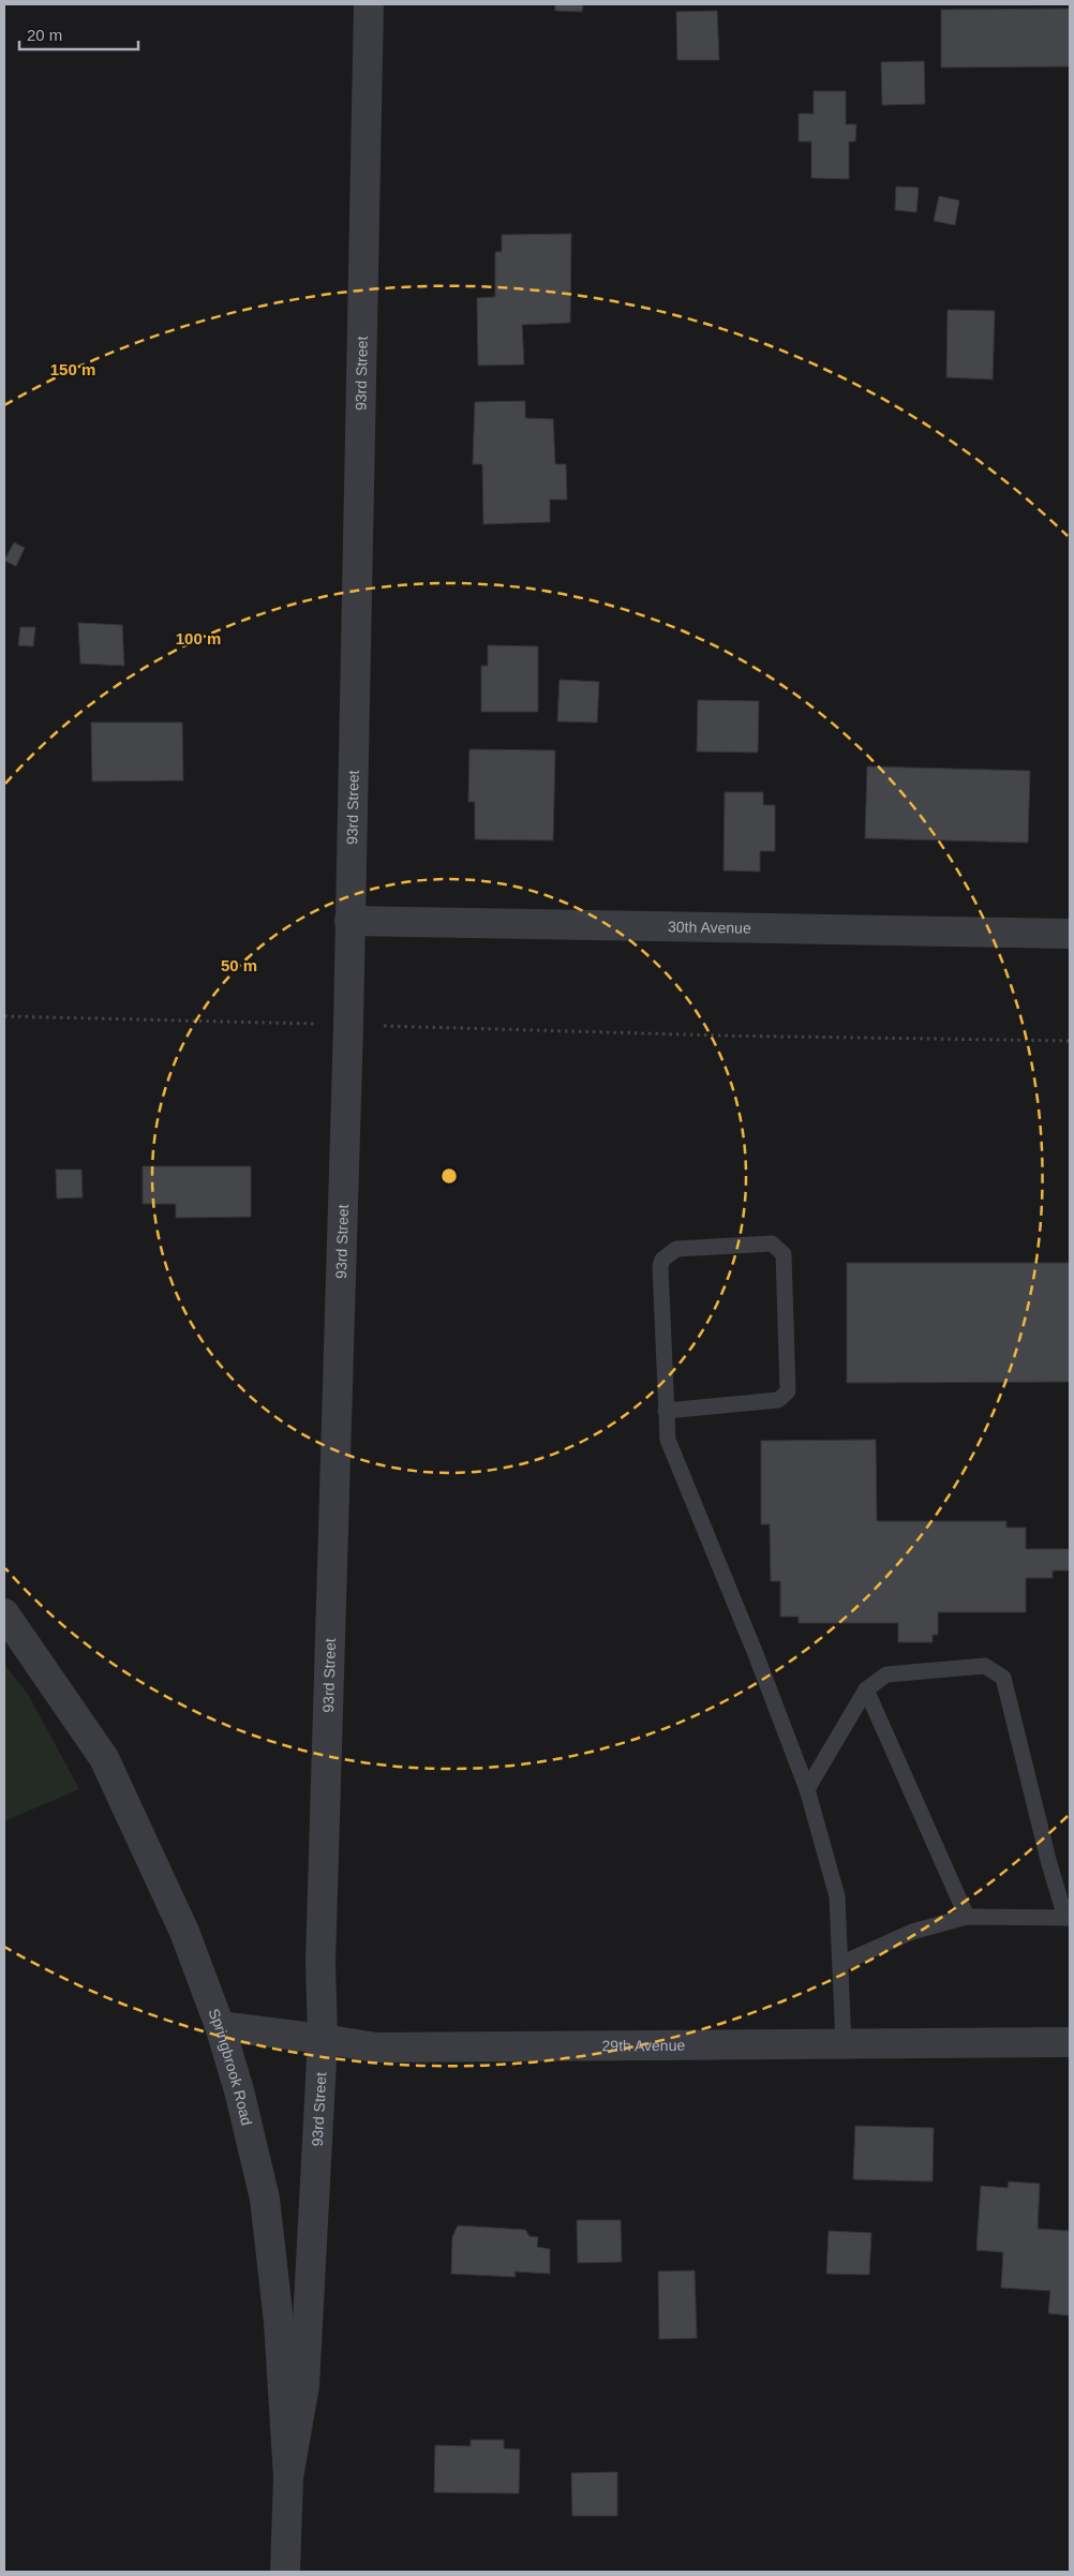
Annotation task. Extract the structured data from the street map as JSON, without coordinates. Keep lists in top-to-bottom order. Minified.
{"streets":{"street":["93rd Street","30th Avenue","29th Avenue","Springbrook Road"]},"crossings":[["93rd Street","30th Avenue"],["93rd Street","29th Avenue"],["93rd Street","Springbrook Road"],["29th Avenue","Springbrook Road"]],"scale_bar":"20 m","rings":["150 m","100 m","50 m"]}
